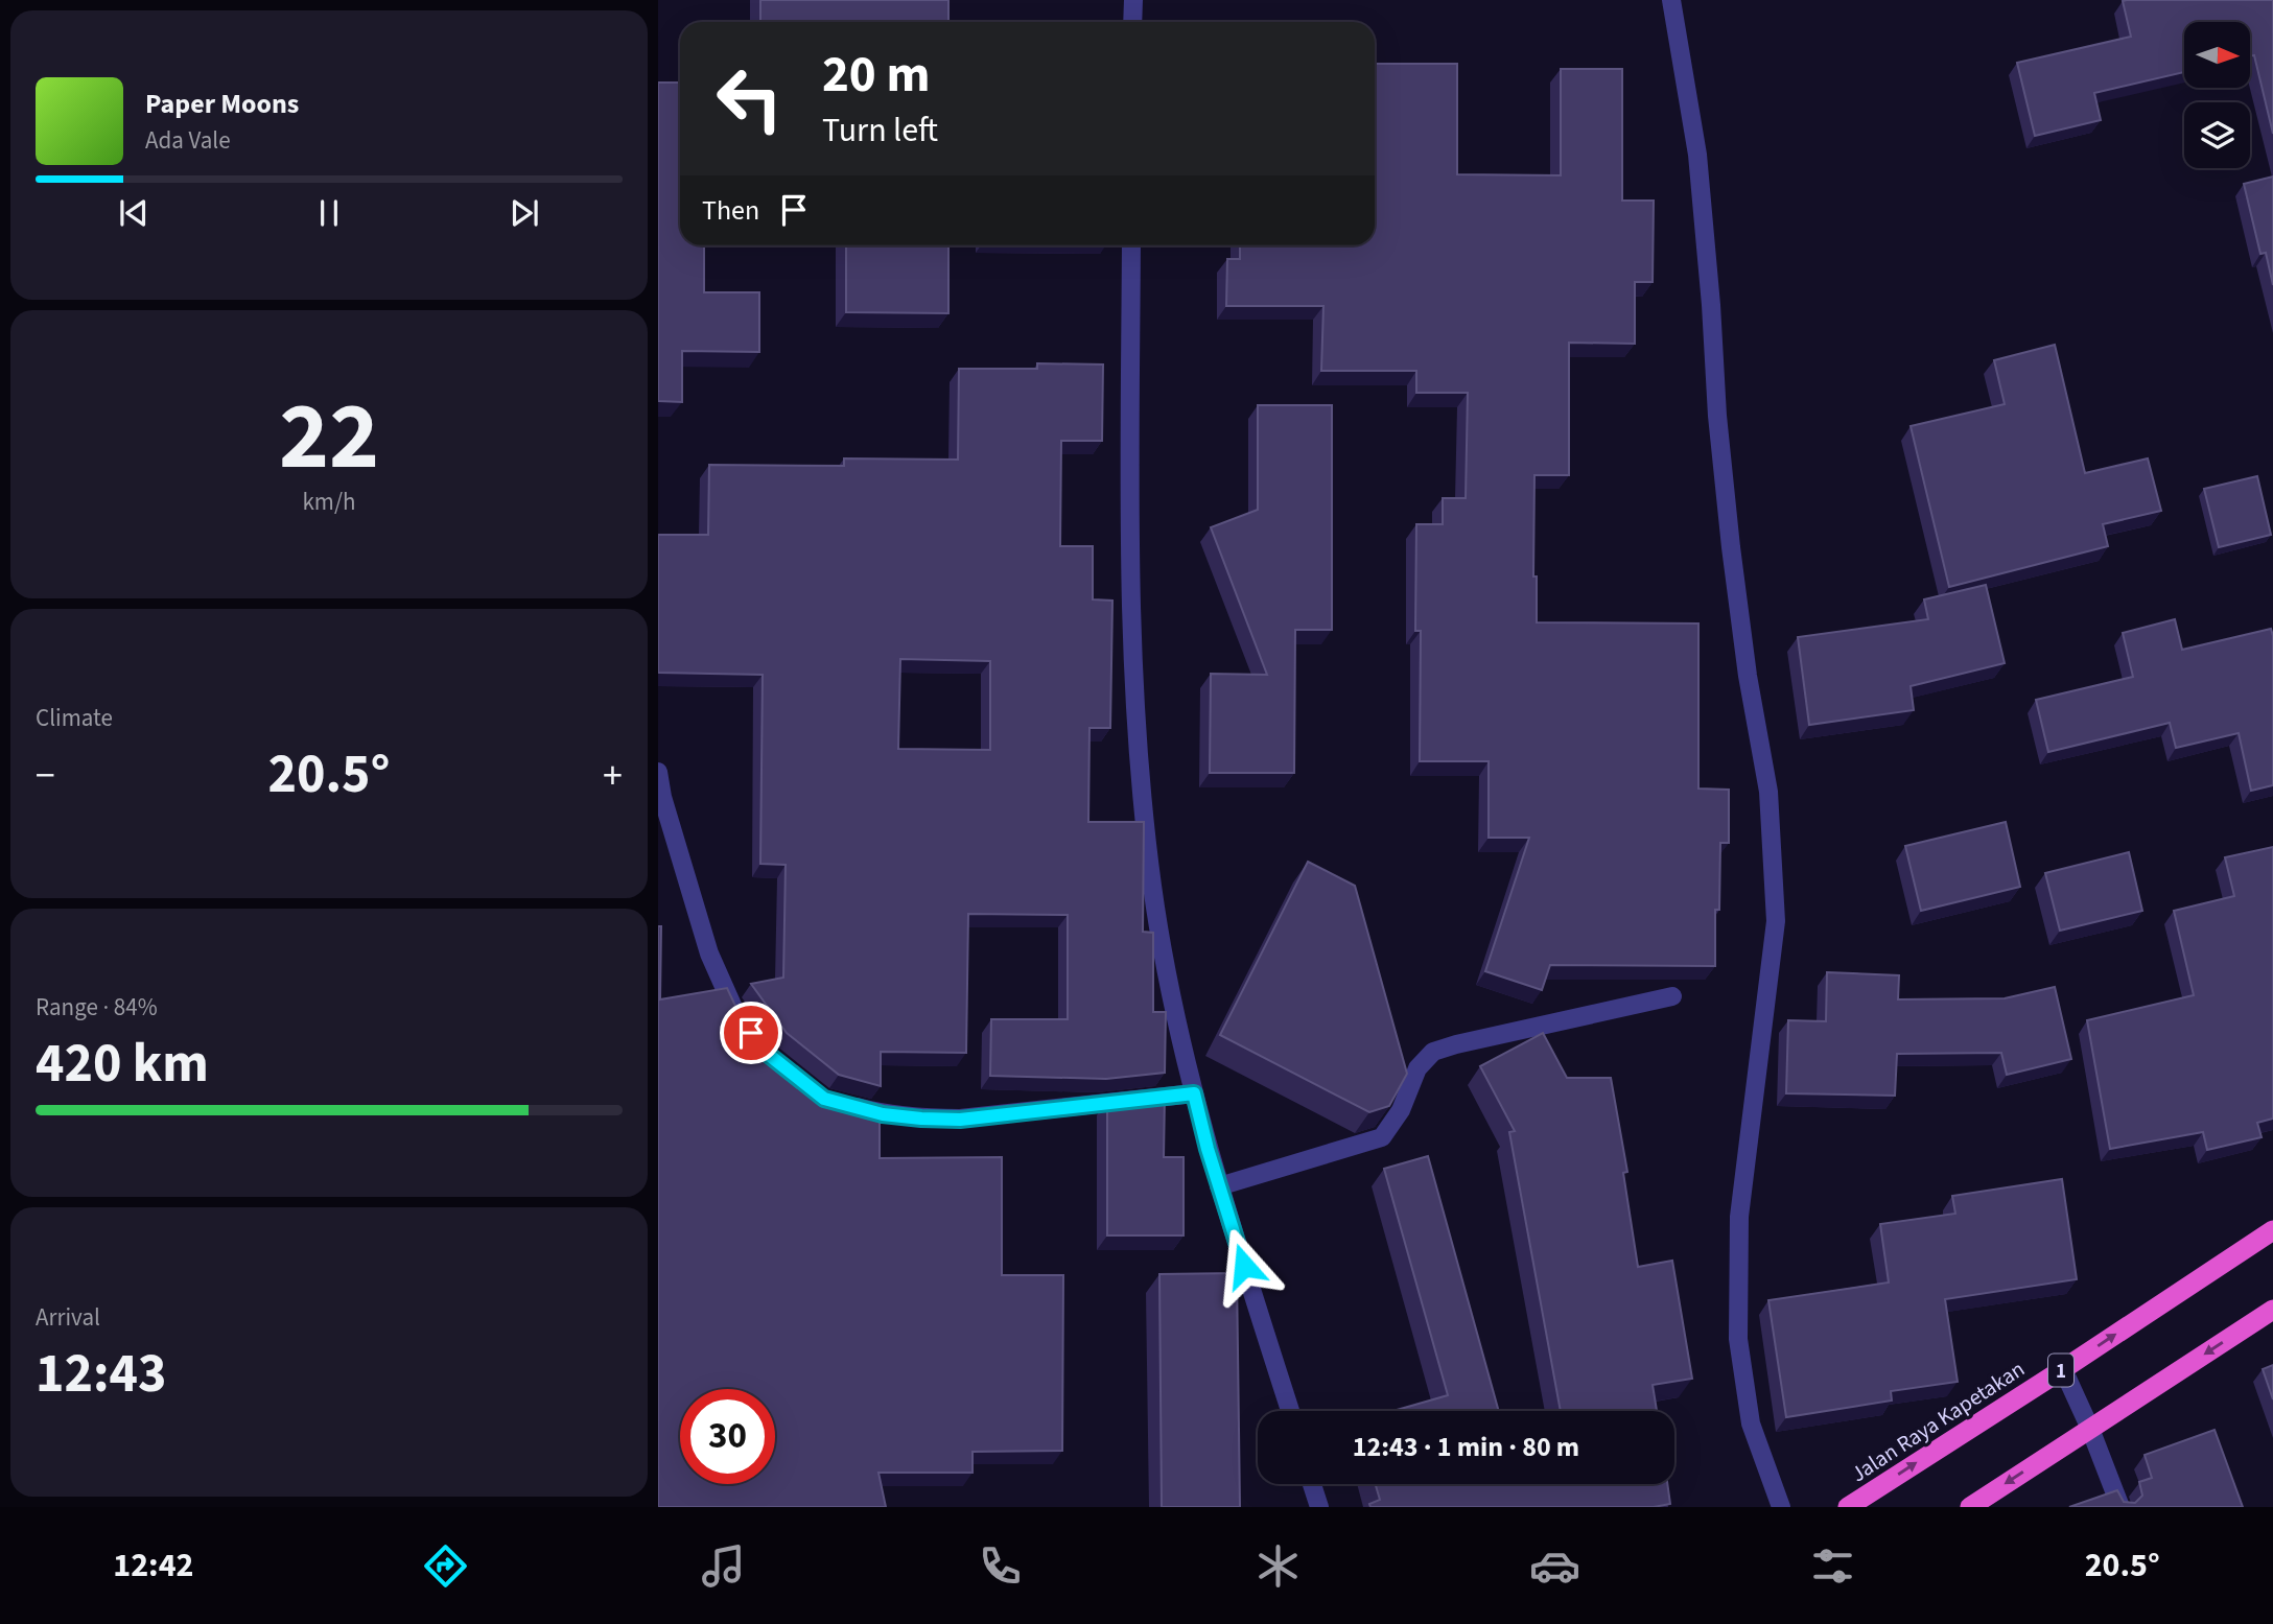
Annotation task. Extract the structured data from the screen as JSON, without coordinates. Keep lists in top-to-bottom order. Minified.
{"streets":{"highway":["1","Jalan Raya Kapetakan"]},"north":"right","page":{"turn":["20 m","Turn left"],"song":["Paper Moons","Ada Vale"],"then":"Then","tile":[["22","km/h"],"Climate",["Range · 84%","420 km"],["Arrival","12:43"]],"heat":["−","20.5°","+"],"limit":"30","trip":"12:43 · 1 min · 80 m","tabs":["12:42","20.5°"]}}
